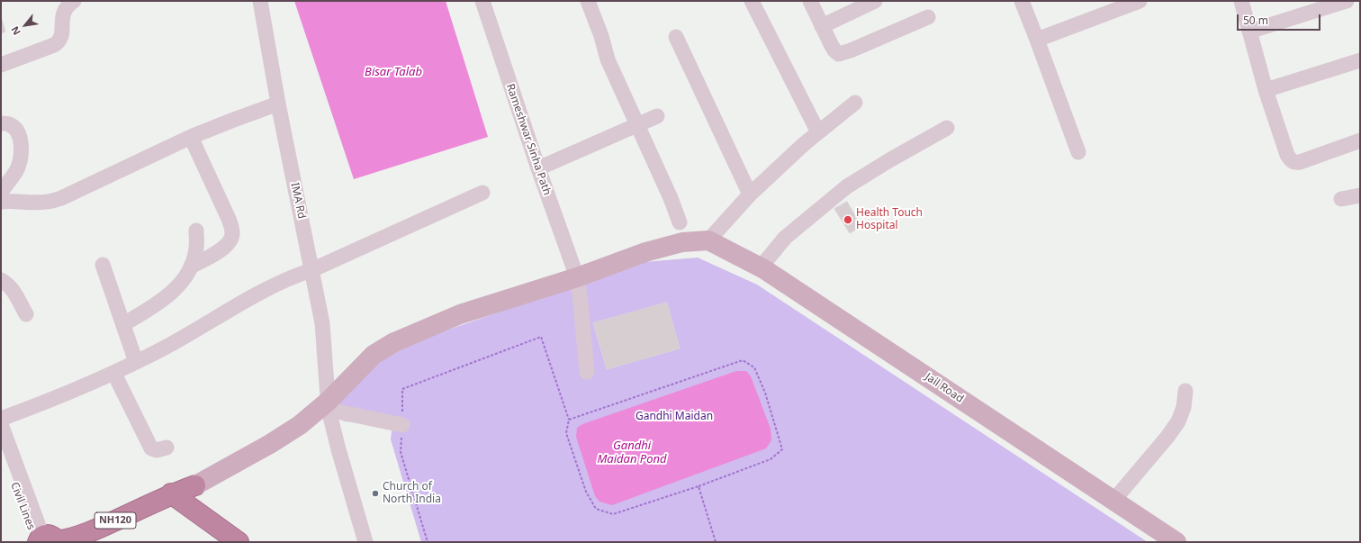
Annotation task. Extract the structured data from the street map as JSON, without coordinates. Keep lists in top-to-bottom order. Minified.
{"streets":{"highway":["NH120"],"main road":["Jail Road"],"street":["Rameshwar Sinha Path","IMA Rd","Civil Lines"]},"crossings":[["Civil Lines","NH120"]],"water":["Bisar Talab","Gandhi Maidan Pond"],"parks":["Gandhi Maidan"],"places":["Health Touch Hospital","Church of North India"],"scale_bar":"50 m","north":"bottom left"}
